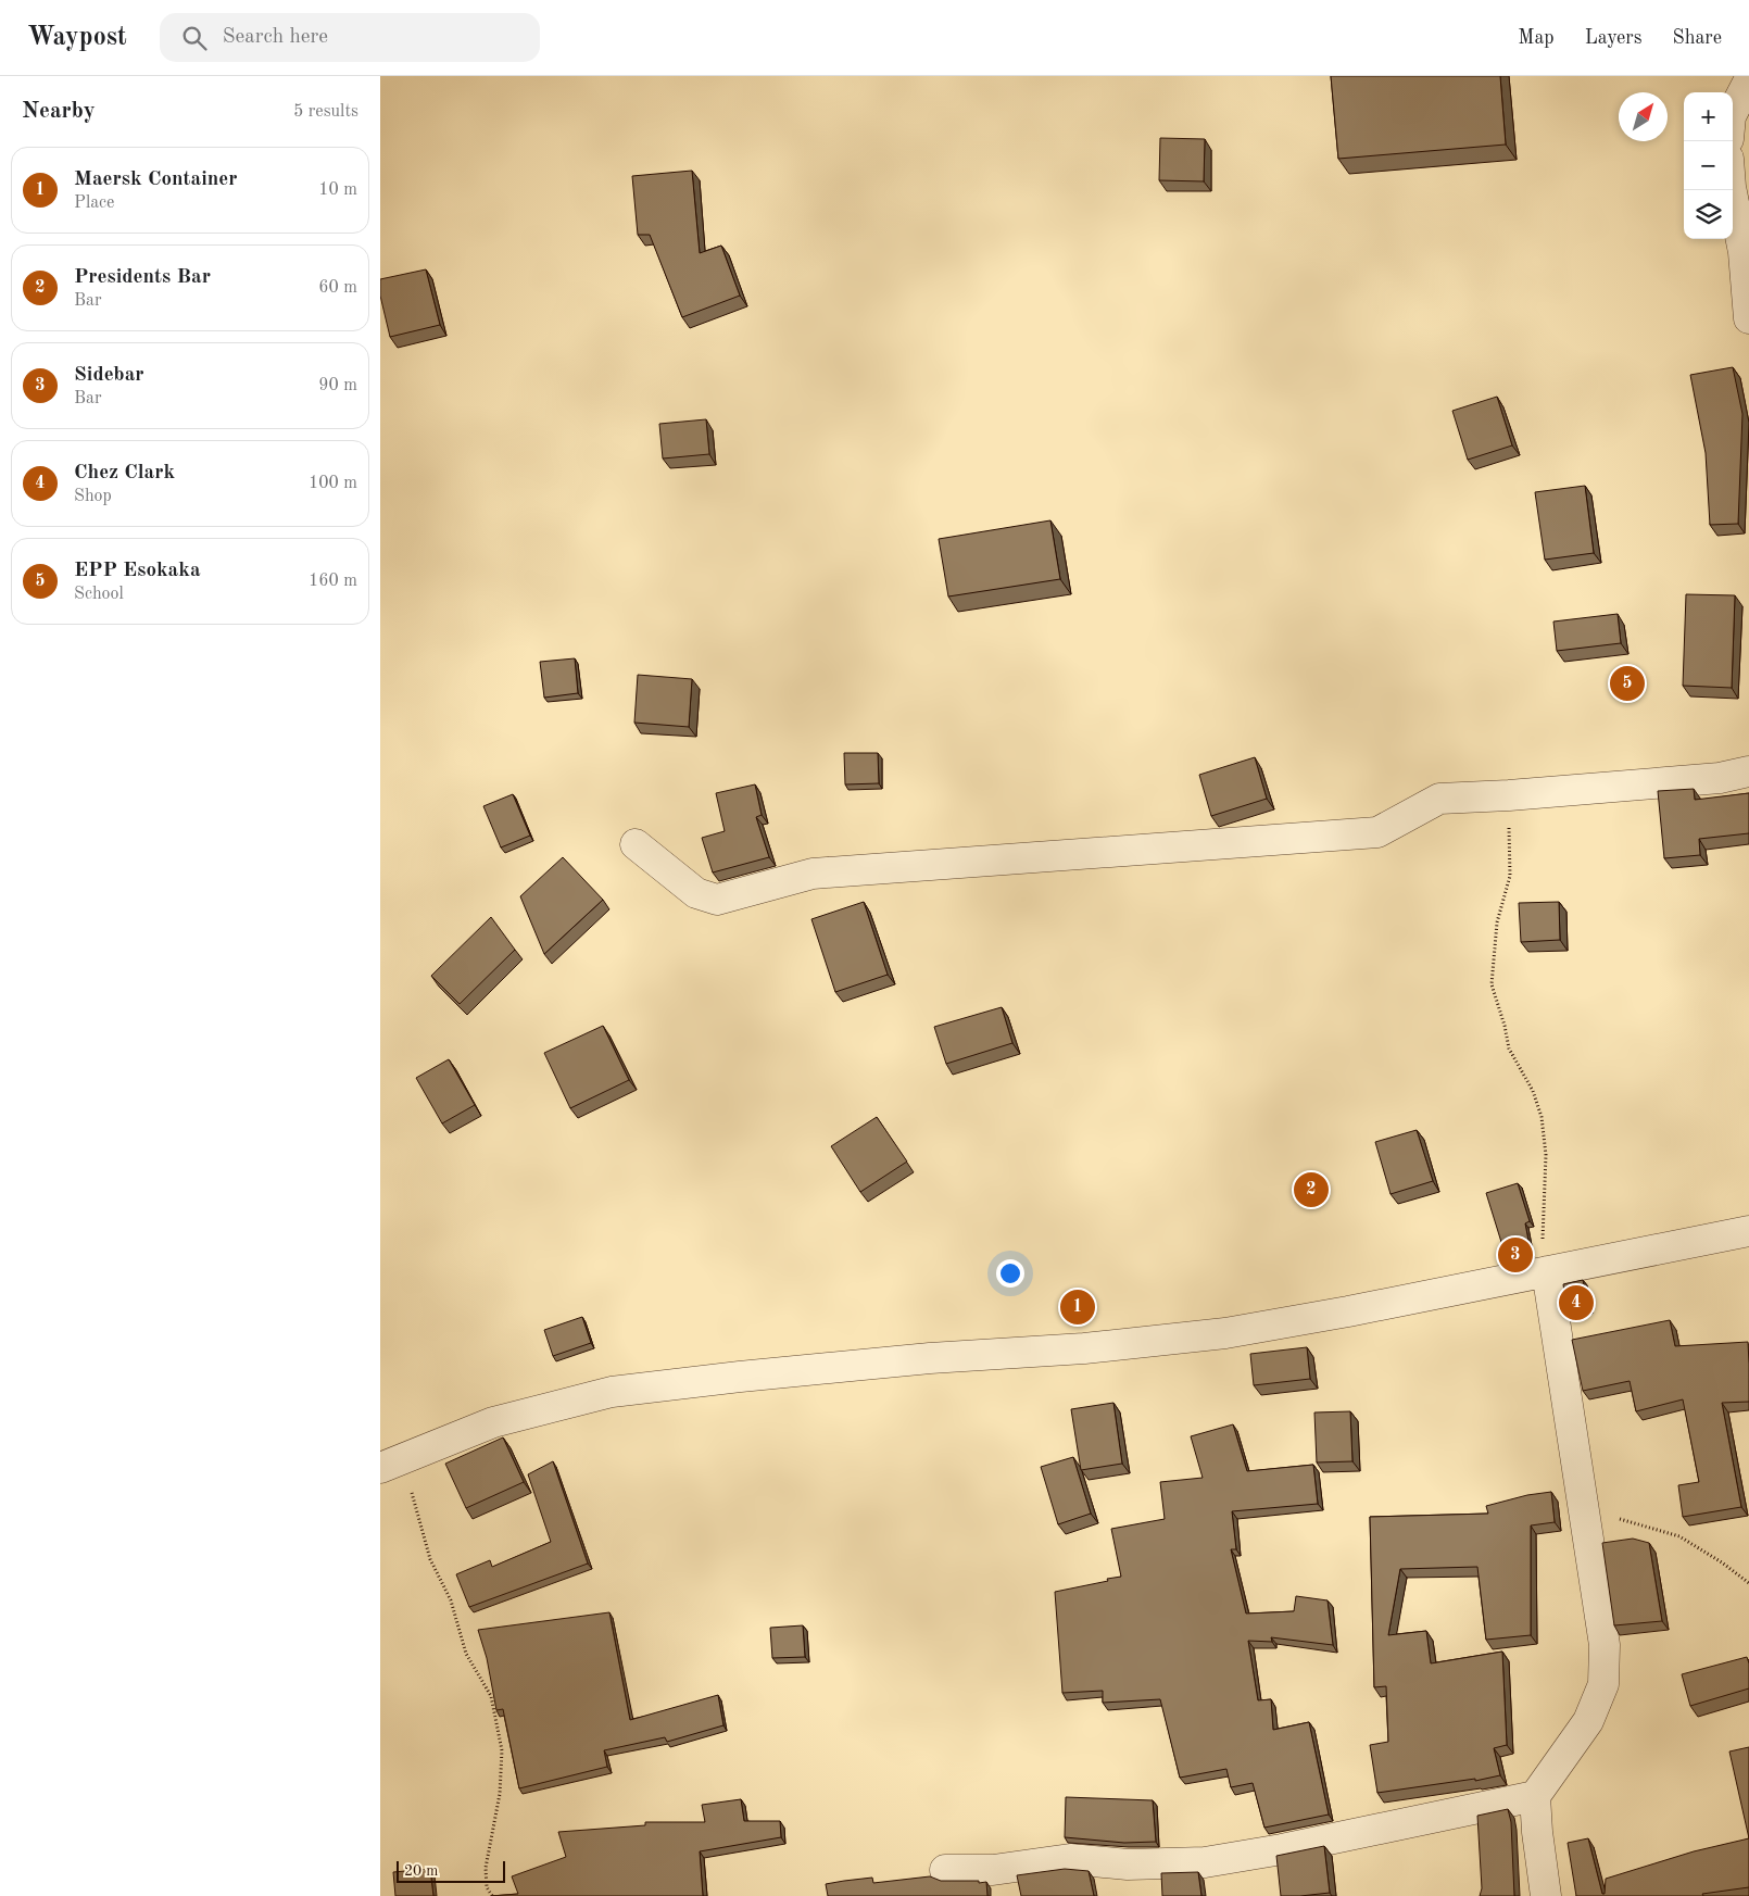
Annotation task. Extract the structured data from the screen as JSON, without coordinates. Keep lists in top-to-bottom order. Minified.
{"scale_bar":"20 m","north":"top right","page":{"header":"Waypost","search":"Search here","nav":["Map","Layers","Share"],"heading":["Nearby","5 results"],"map_buttons":["+","−"],"list":[{"mark":"1","name":"Maersk Container","note":"Place","value":"10 m"},{"mark":"2","name":"Presidents Bar","note":"Bar","value":"60 m"},{"mark":"3","name":"Sidebar","note":"Bar","value":"90 m"},{"mark":"4","name":"Chez Clark","note":"Shop","value":"100 m"},{"mark":"5","name":"EPP Esokaka","note":"School","value":"160 m"}],"pins":["5","2","3","4","1"],"scale":"20 m"}}
